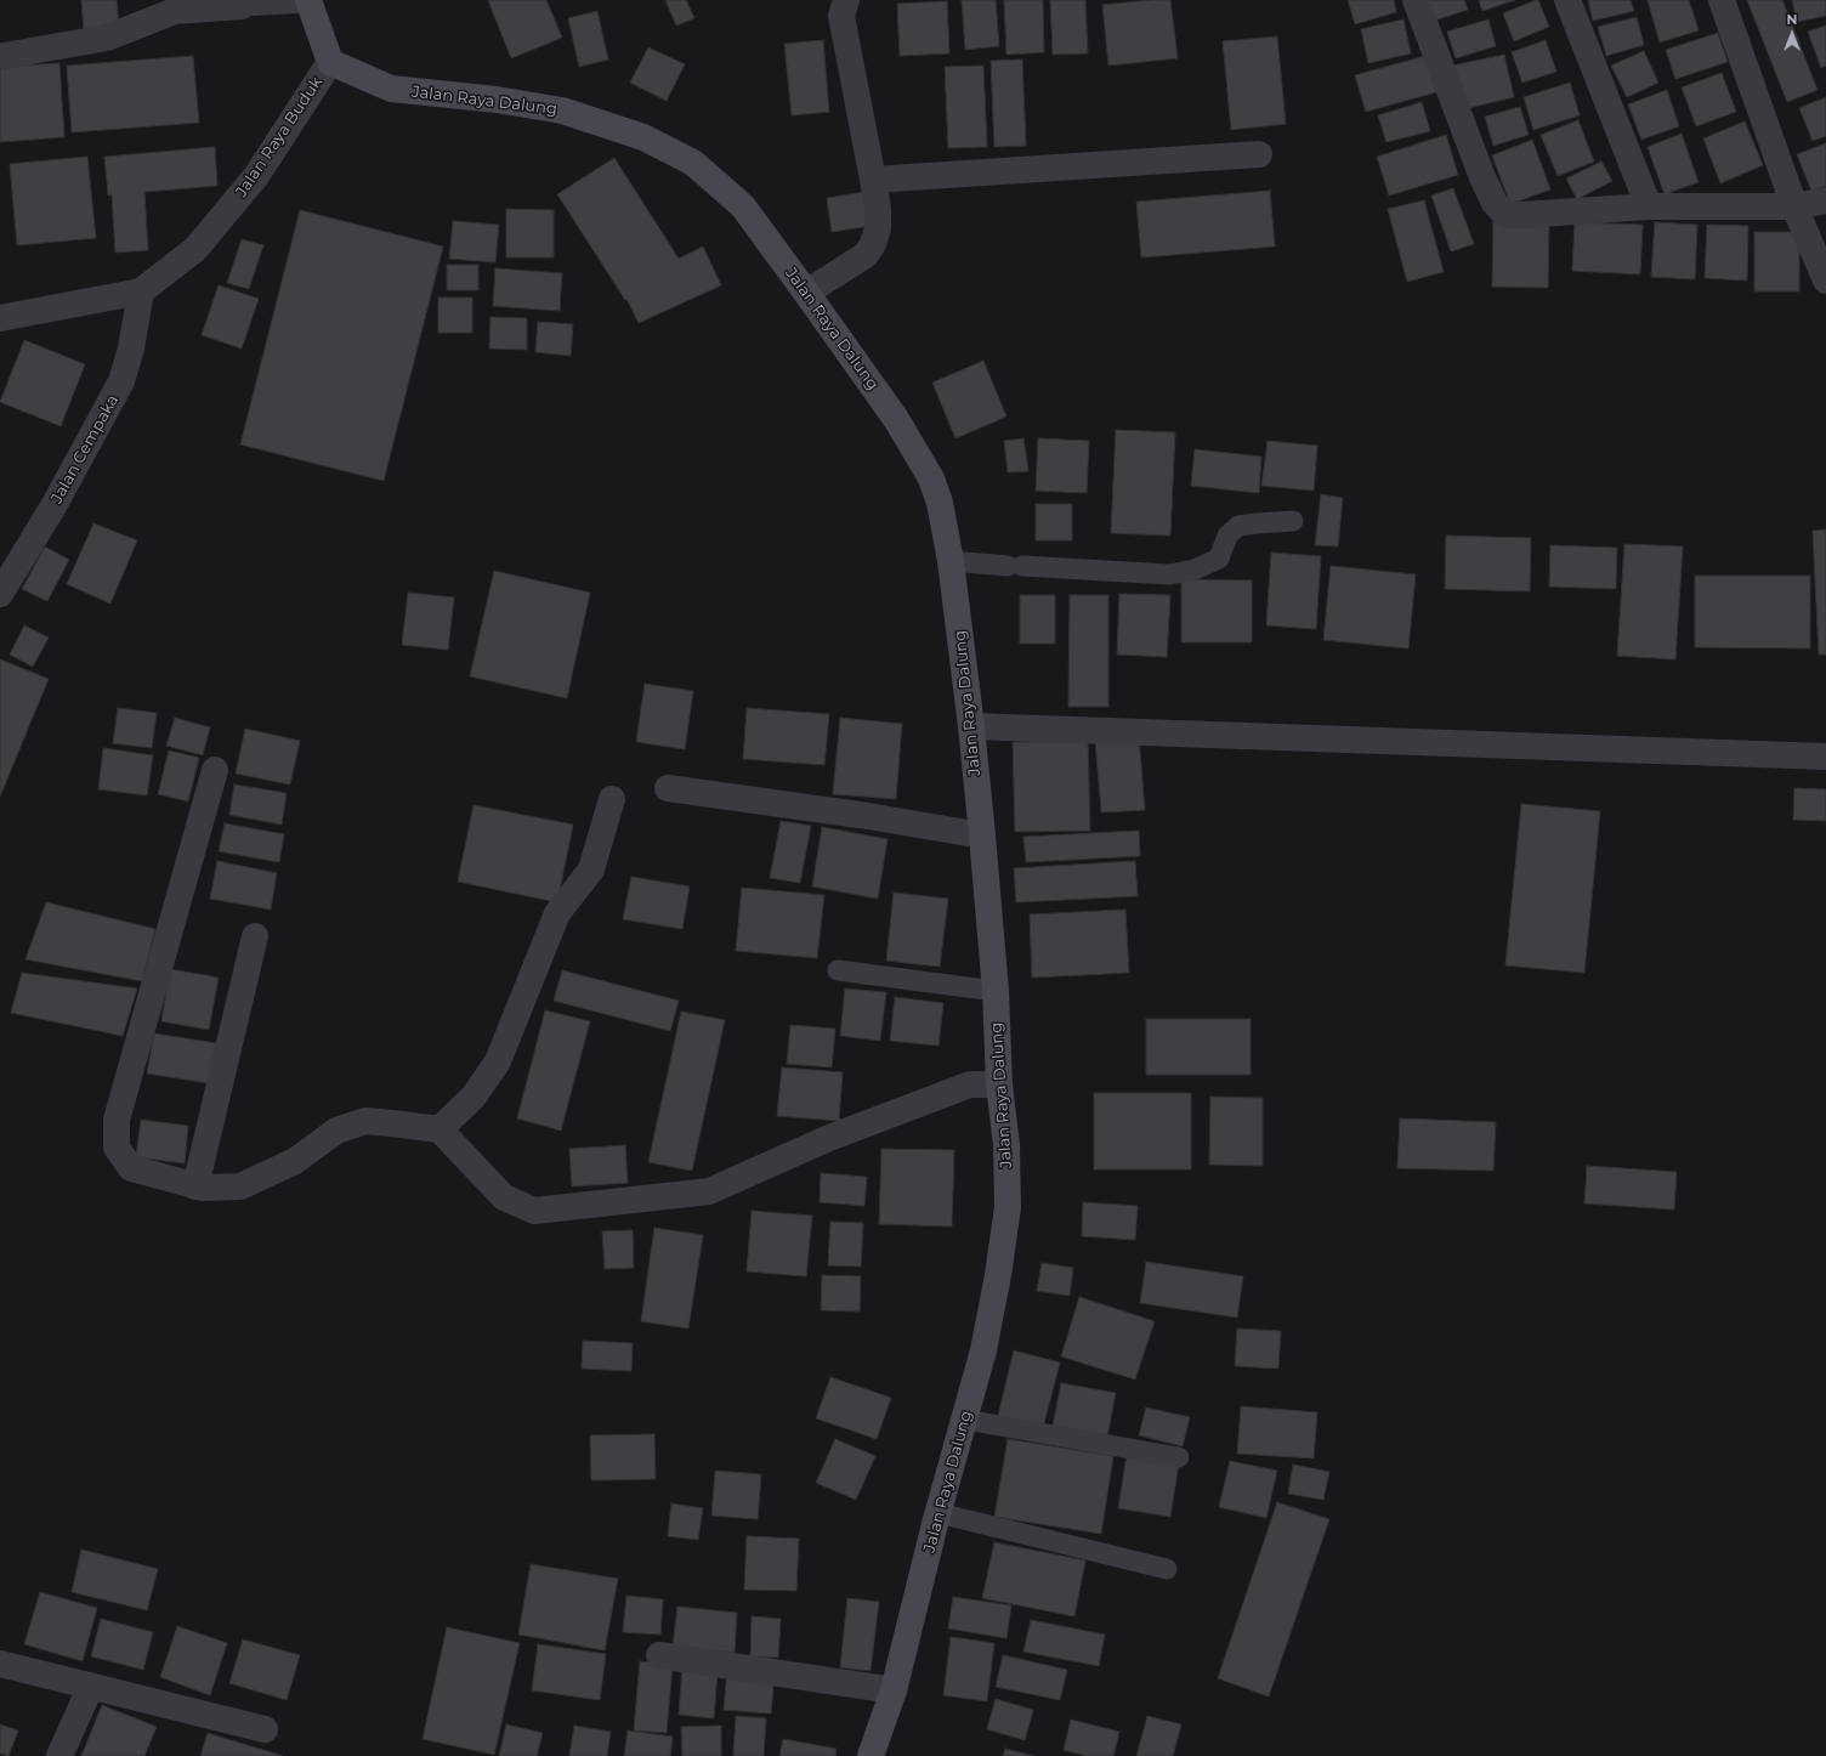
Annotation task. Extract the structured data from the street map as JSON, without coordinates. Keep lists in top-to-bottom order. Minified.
{"streets":{"main road":["Jalan Raya Dalung"],"street":["Jalan Raya Buduk","Jalan Cempaka"]},"crossings":[["Jalan Raya Dalung","Jalan Raya Buduk"],["Jalan Raya Buduk","Jalan Cempaka"]],"north":"top"}
